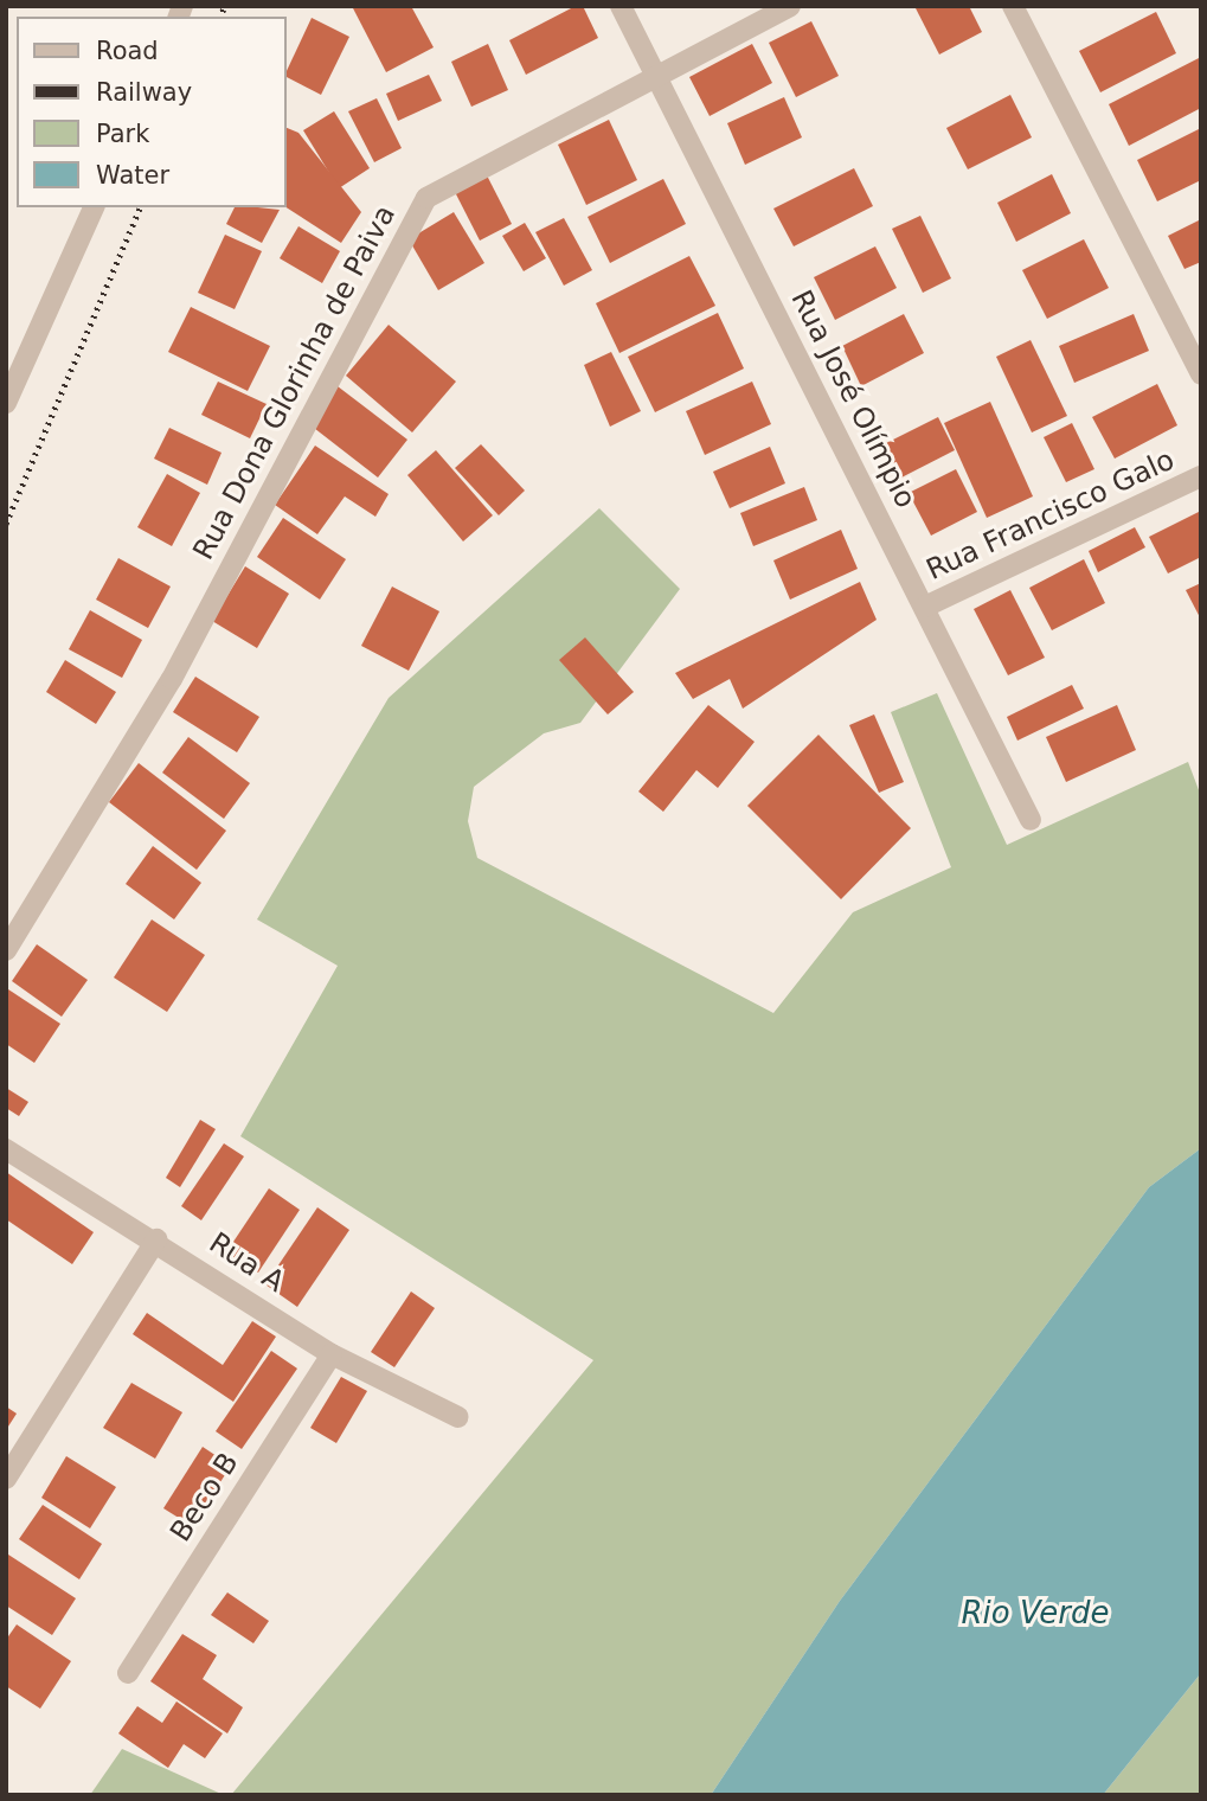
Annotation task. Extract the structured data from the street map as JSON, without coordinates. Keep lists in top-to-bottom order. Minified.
{"streets":{"street":["Rua Dona Glorinha de Paiva","Rua José Olímpio","Rua Francisco Galo","Rua A","Beco B"]},"crossings":[["Rua Dona Glorinha de Paiva","Rua José Olímpio"],["Rua José Olímpio","Rua Francisco Galo"],["Rua A","Beco B"]],"water":["Rio Verde"],"legend":["Road","Railway","Park","Water"]}
